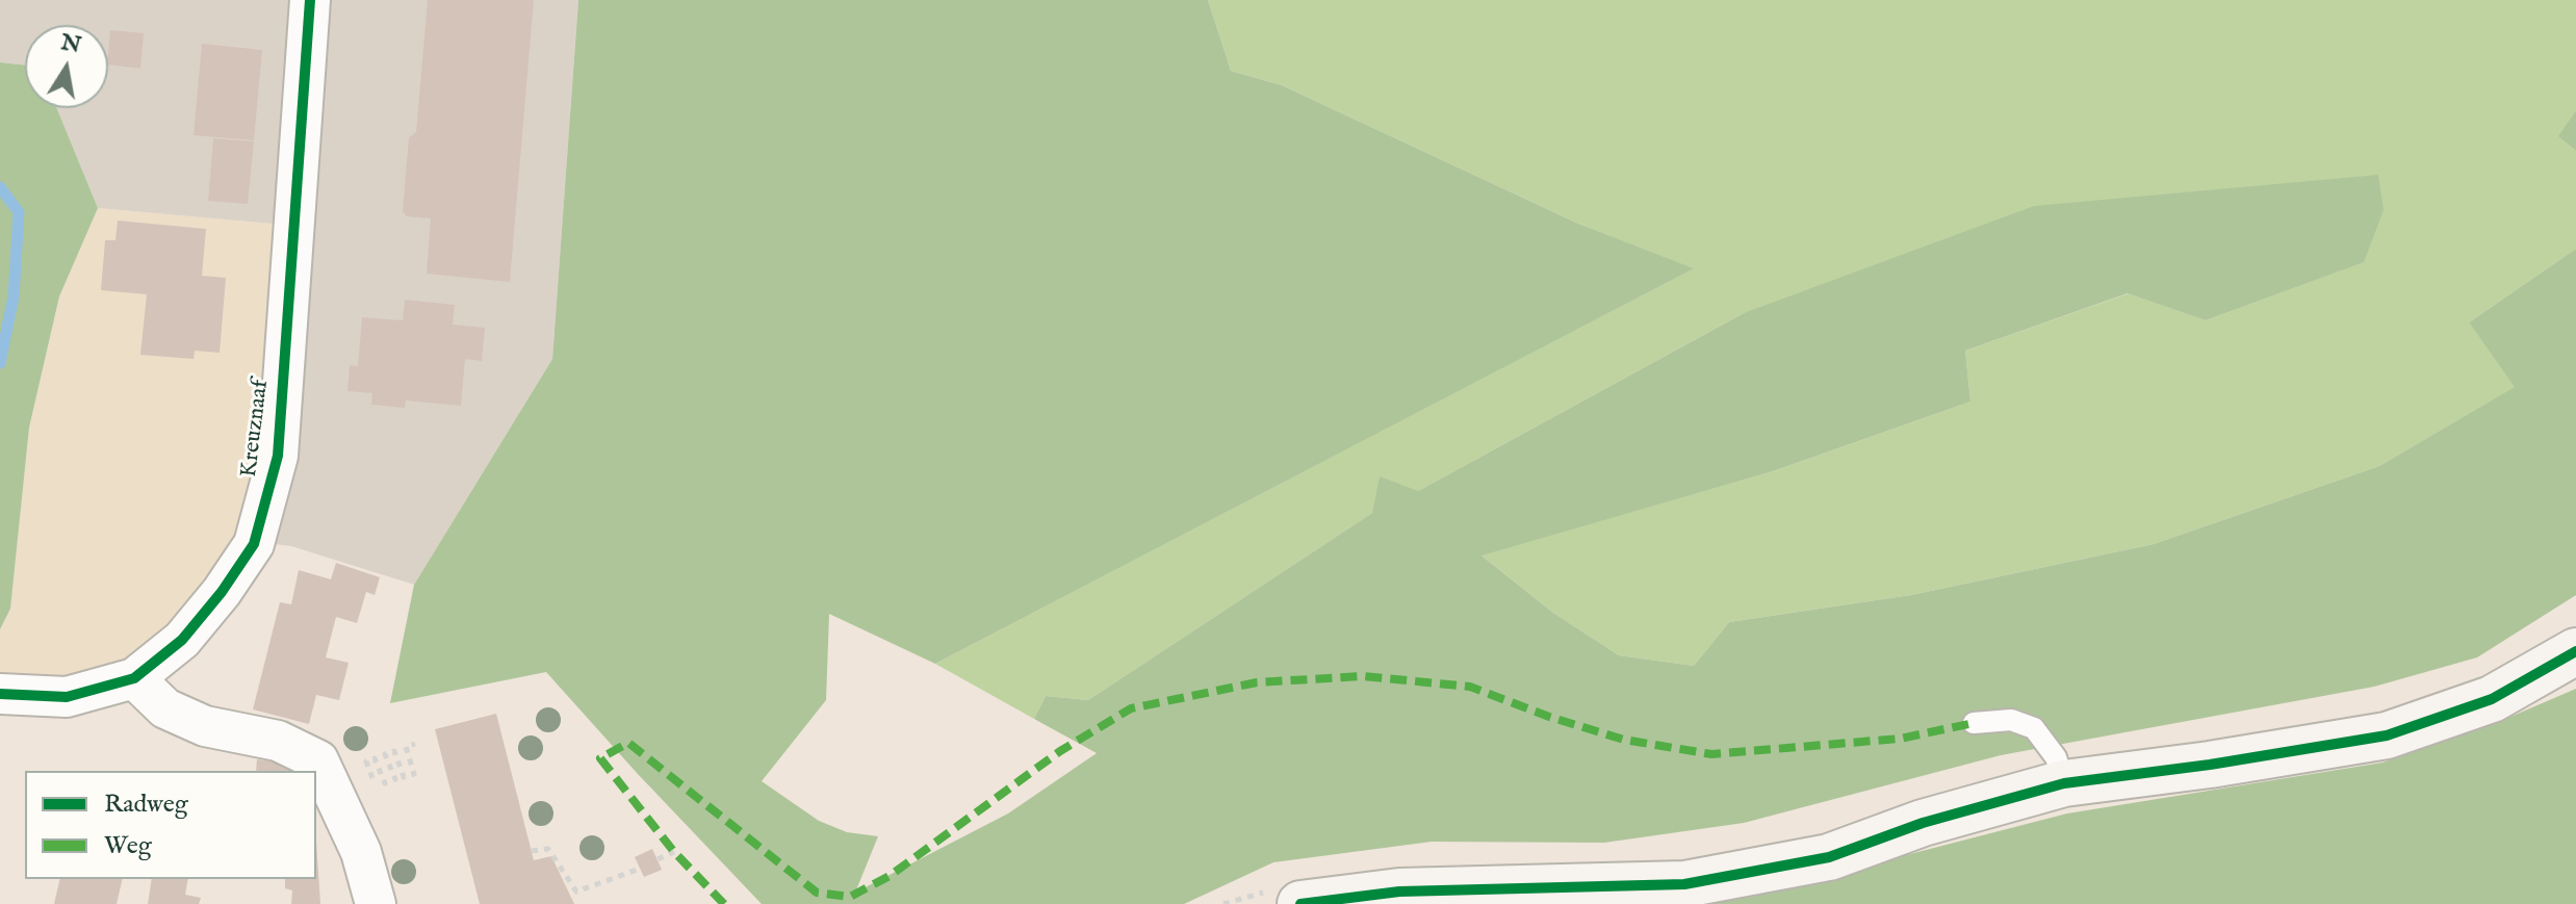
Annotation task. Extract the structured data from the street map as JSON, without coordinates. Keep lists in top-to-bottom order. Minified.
{"streets":{"street":["Kreuznaaf"]},"legend":["Radweg","Weg"],"north":"top"}
